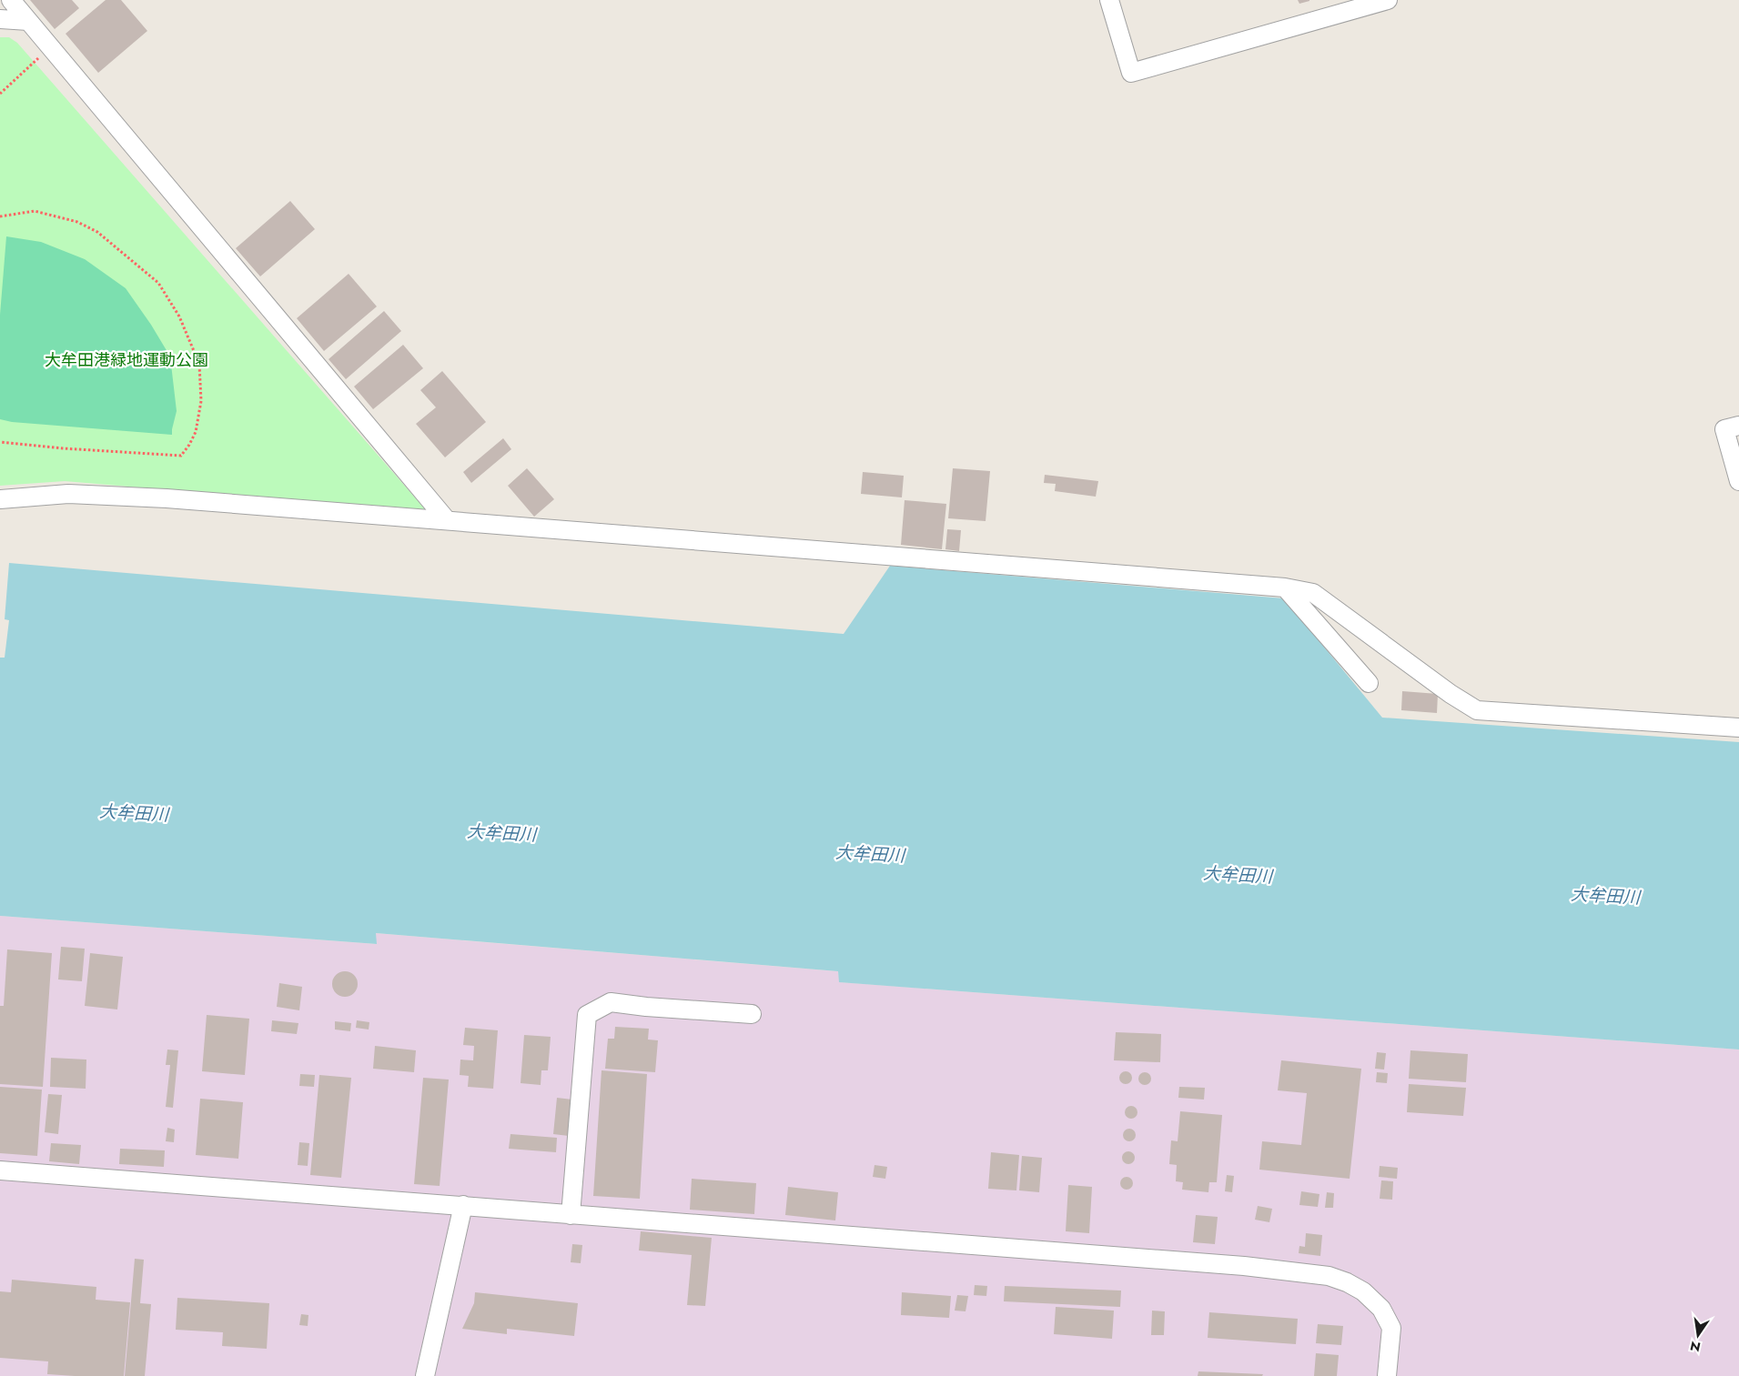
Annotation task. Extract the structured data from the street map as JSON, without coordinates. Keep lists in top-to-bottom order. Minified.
{"water":["大牟田川"],"parks":["大牟田港緑地運動公園"],"north":"bottom"}
